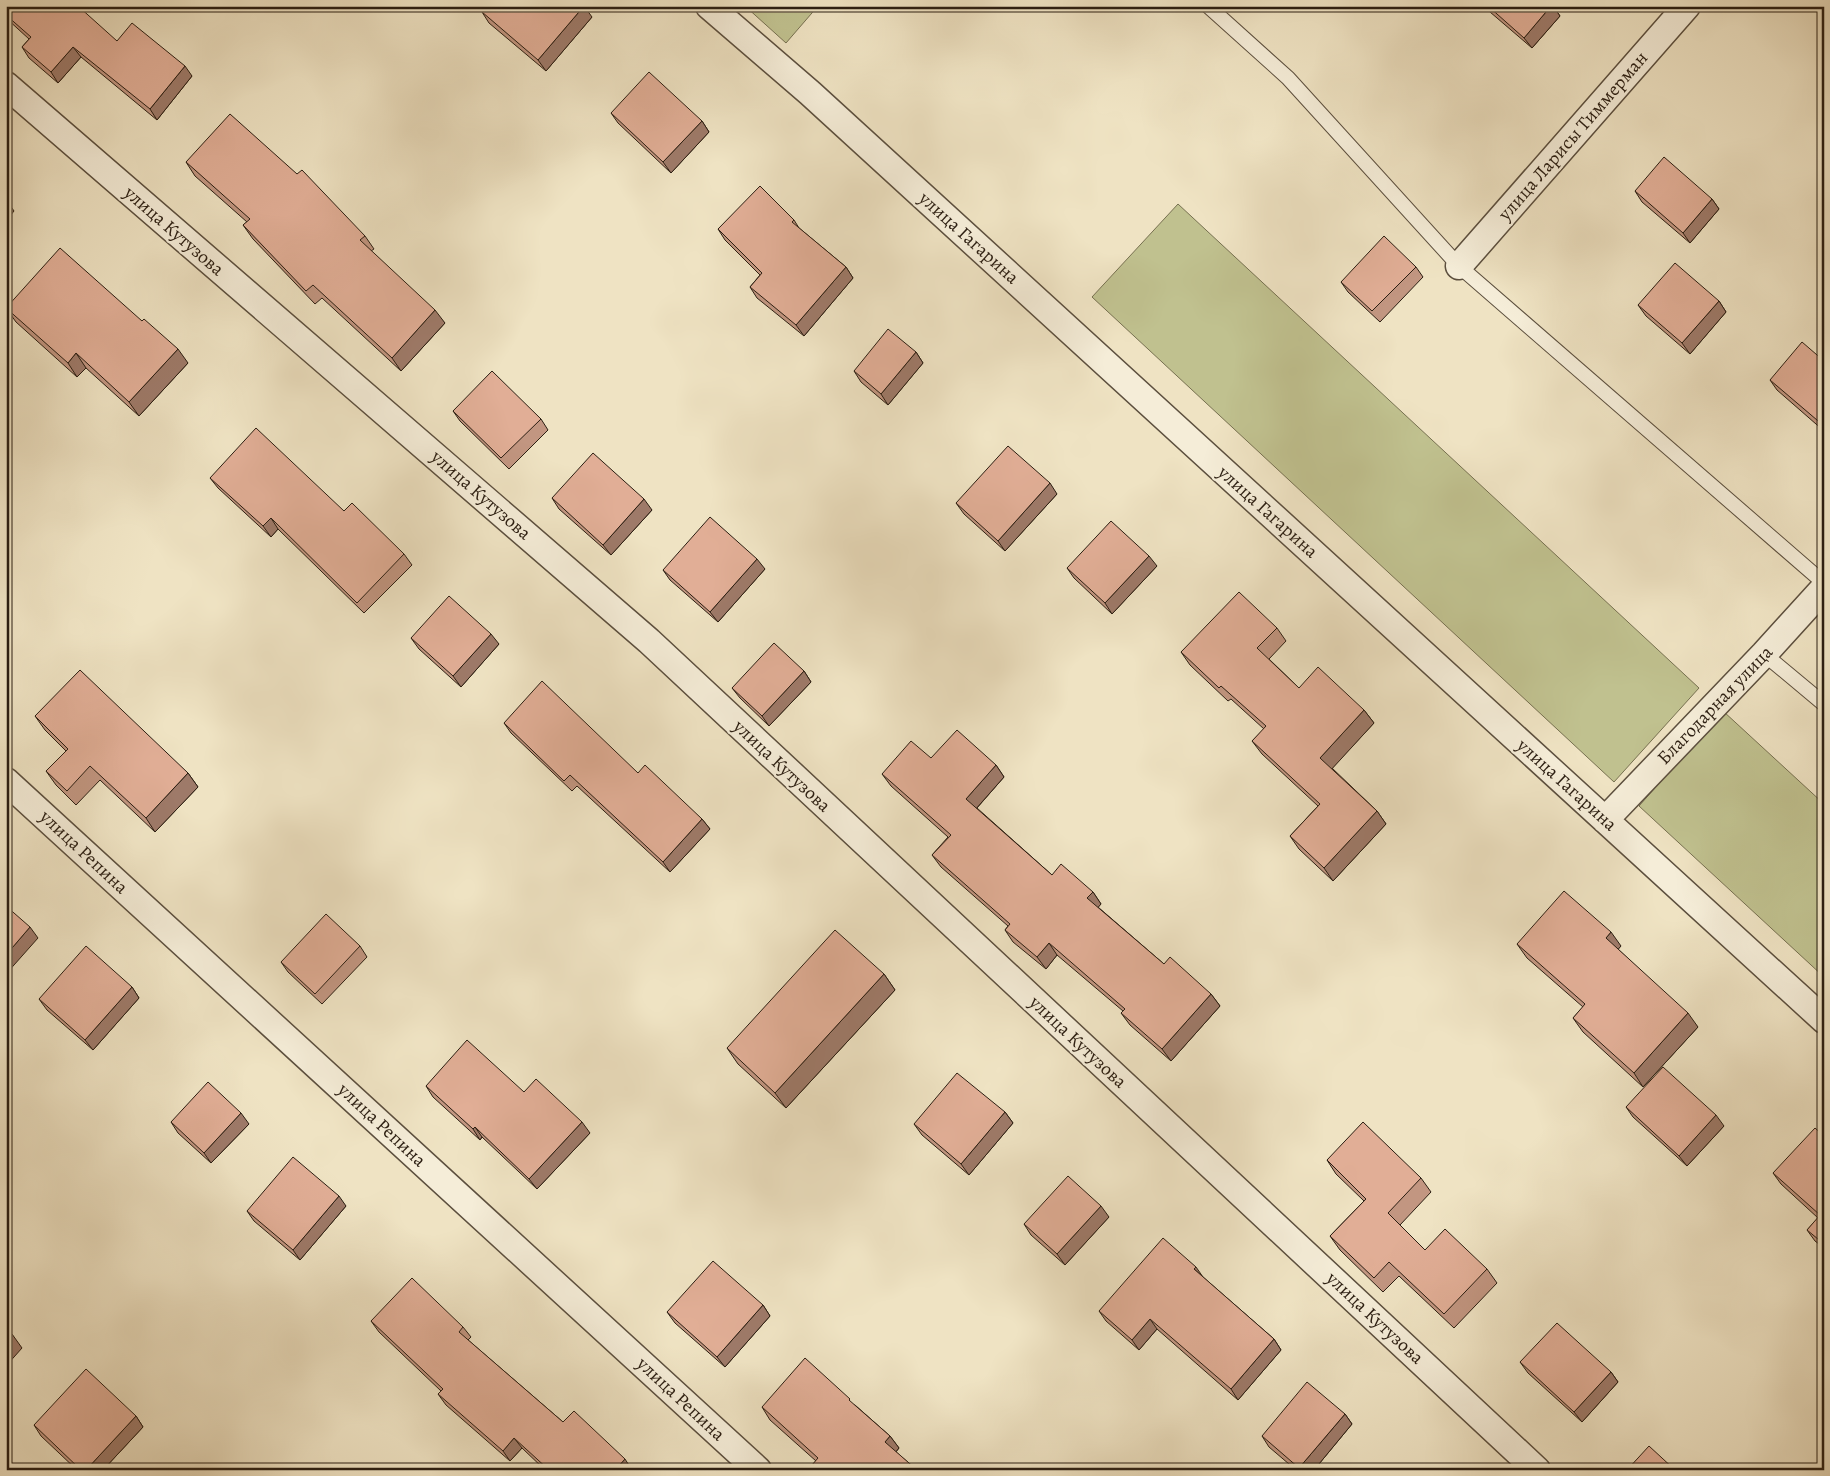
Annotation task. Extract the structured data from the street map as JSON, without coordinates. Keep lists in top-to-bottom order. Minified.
{"streets":{"street":["улица Ларисы Тиммерман","улица Кутузова","улица Гагарина","Благодарная улица","улица Репина"]},"crossings":[["улица Гагарина","Благодарная улица"]]}
